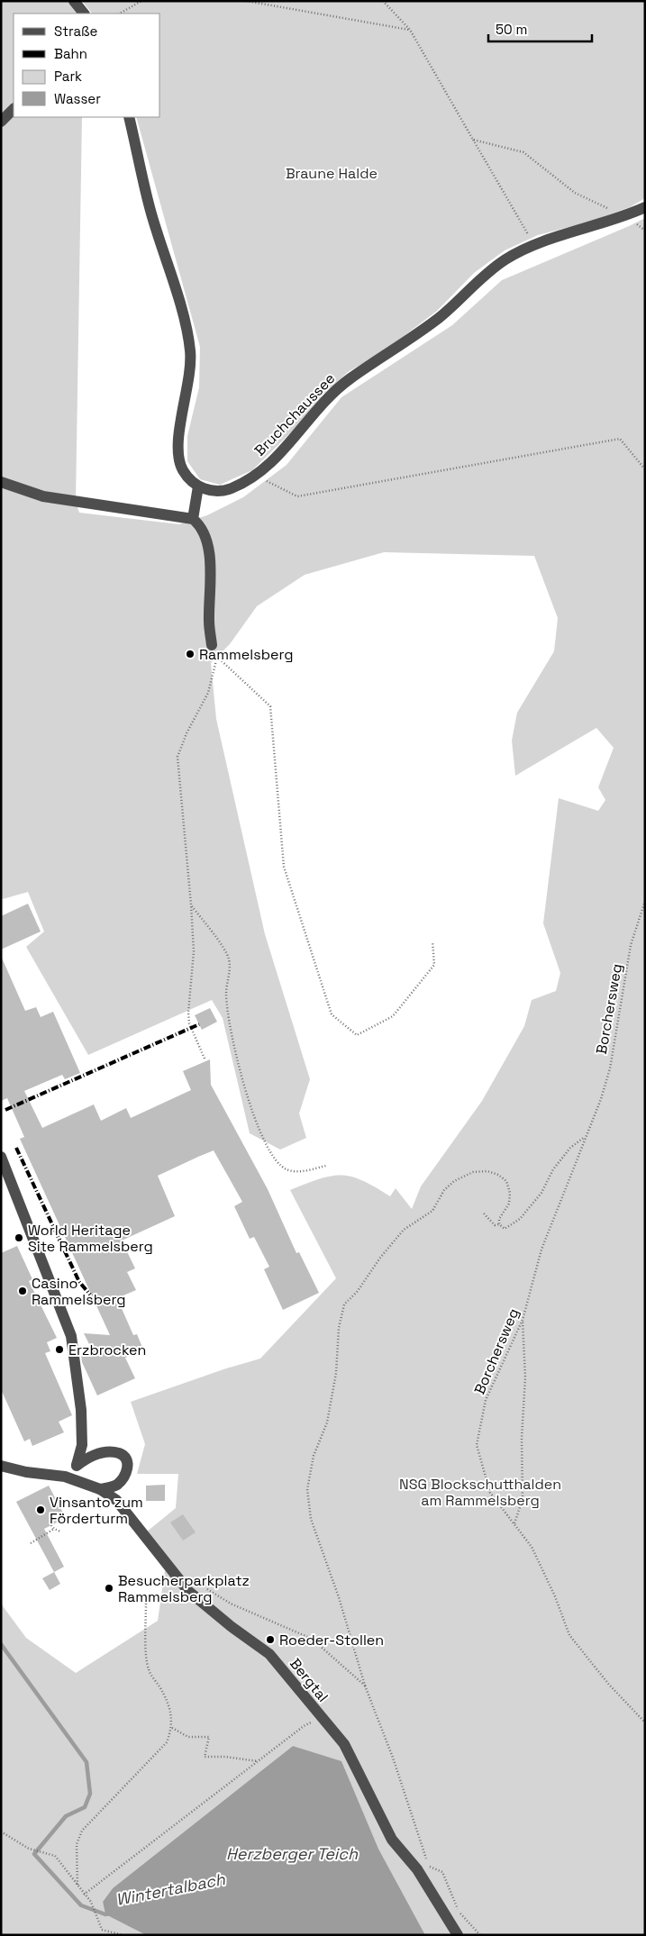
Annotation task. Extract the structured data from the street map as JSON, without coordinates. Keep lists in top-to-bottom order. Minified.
{"streets":{"street":["Bruchchaussee","Bergtal"],"path":["Borchersweg"]},"water":["Herzberger Teich","Wintertalbach"],"parks":["Braune Halde","NSG Blockschutthalden am Rammelsberg"],"places":["Rammelsberg","World Heritage Site Rammelsberg","Casino Rammelsberg","Erzbrocken","Vinsanto zum Förderturm","Besucherparkplatz Rammelsberg","Roeder-Stollen"],"legend":["Straße","Bahn","Park","Wasser"],"scale_bar":"50 m"}
